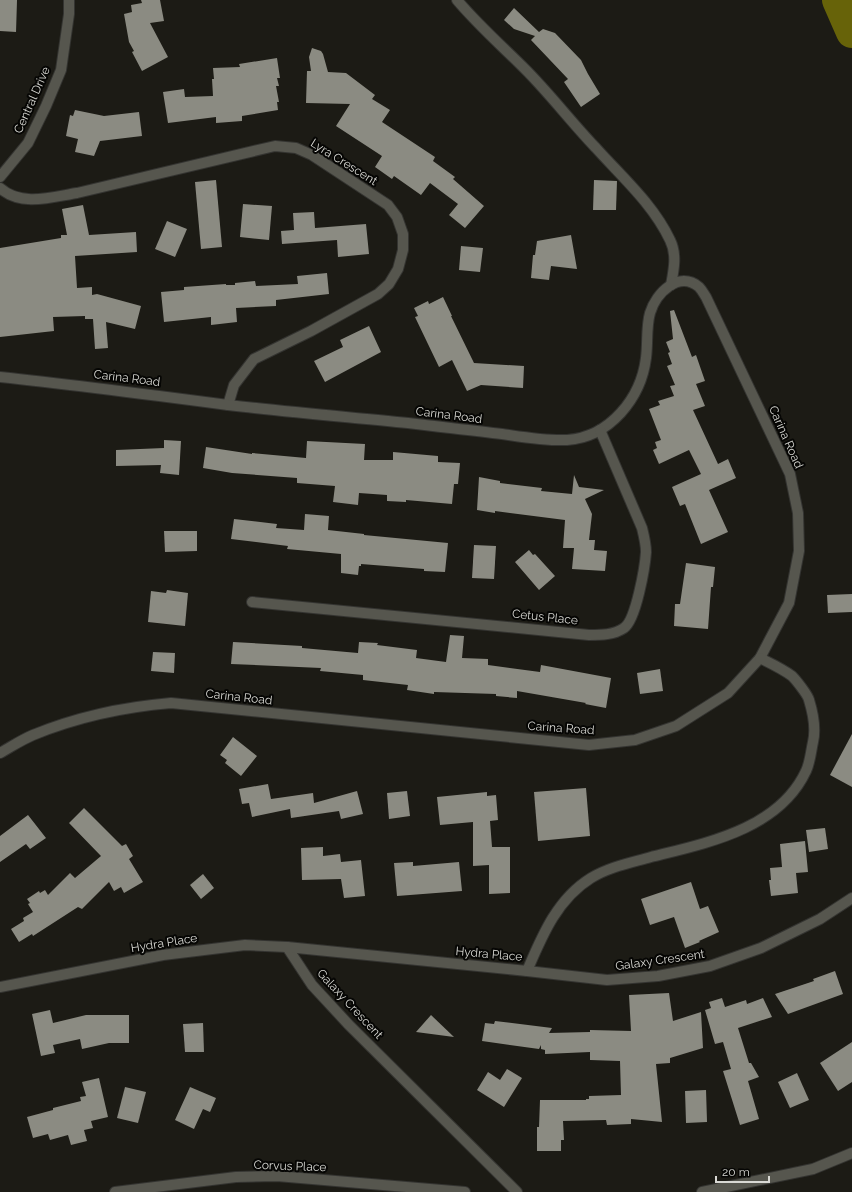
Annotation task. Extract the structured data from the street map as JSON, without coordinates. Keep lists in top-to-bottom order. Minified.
{"streets":{"street":["Central Drive","Lyra Crescent","Carina Road","Cetus Place","Hydra Place","Galaxy Crescent","Corvus Place"]},"crossings":[["Lyra Crescent","Carina Road"],["Carina Road","Cetus Place"],["Carina Road","Hydra Place"],["Hydra Place","Galaxy Crescent"]],"scale_bar":"20 m"}
